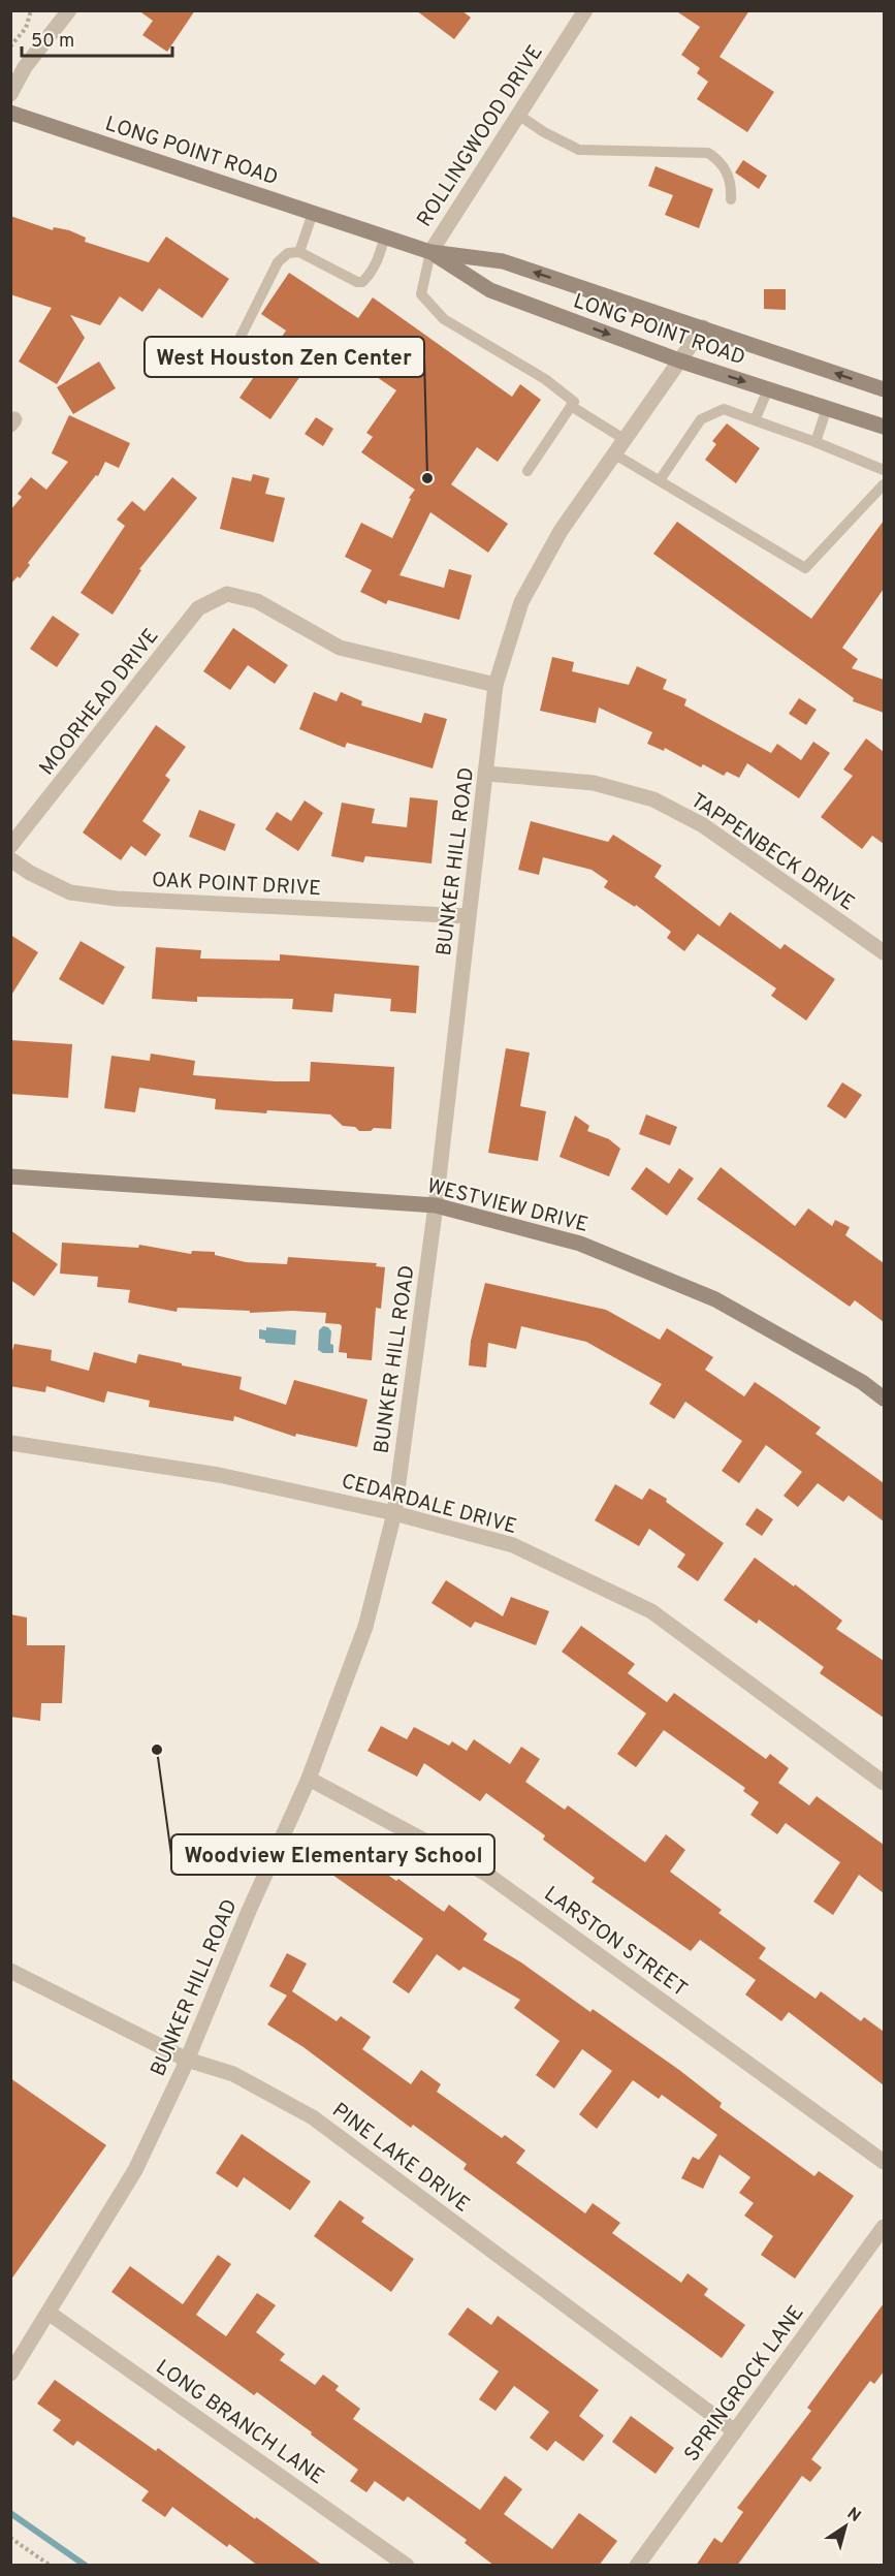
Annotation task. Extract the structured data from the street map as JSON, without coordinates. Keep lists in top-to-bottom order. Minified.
{"streets":{"main road":["LONG POINT ROAD","WESTVIEW DRIVE"],"street":["ROLLINGWOOD DRIVE","MOORHEAD DRIVE","TAPPENBECK DRIVE","BUNKER HILL ROAD","OAK POINT DRIVE","CEDARDALE DRIVE","LARSTON STREET","PINE LAKE DRIVE","SPRINGROCK LANE","LONG BRANCH LANE"]},"crossings":[["ROLLINGWOOD DRIVE","LONG POINT ROAD"],["LONG POINT ROAD","BUNKER HILL ROAD"],["MOORHEAD DRIVE","BUNKER HILL ROAD"],["TAPPENBECK DRIVE","BUNKER HILL ROAD"],["BUNKER HILL ROAD","OAK POINT DRIVE"],["BUNKER HILL ROAD","WESTVIEW DRIVE"],["BUNKER HILL ROAD","CEDARDALE DRIVE"],["BUNKER HILL ROAD","LARSTON STREET"],["BUNKER HILL ROAD","PINE LAKE DRIVE"],["BUNKER HILL ROAD","LONG BRANCH LANE"],["PINE LAKE DRIVE","SPRINGROCK LANE"]],"places":["West Houston Zen Center","Woodview Elementary School"],"scale_bar":"50 m","north":"top right"}
